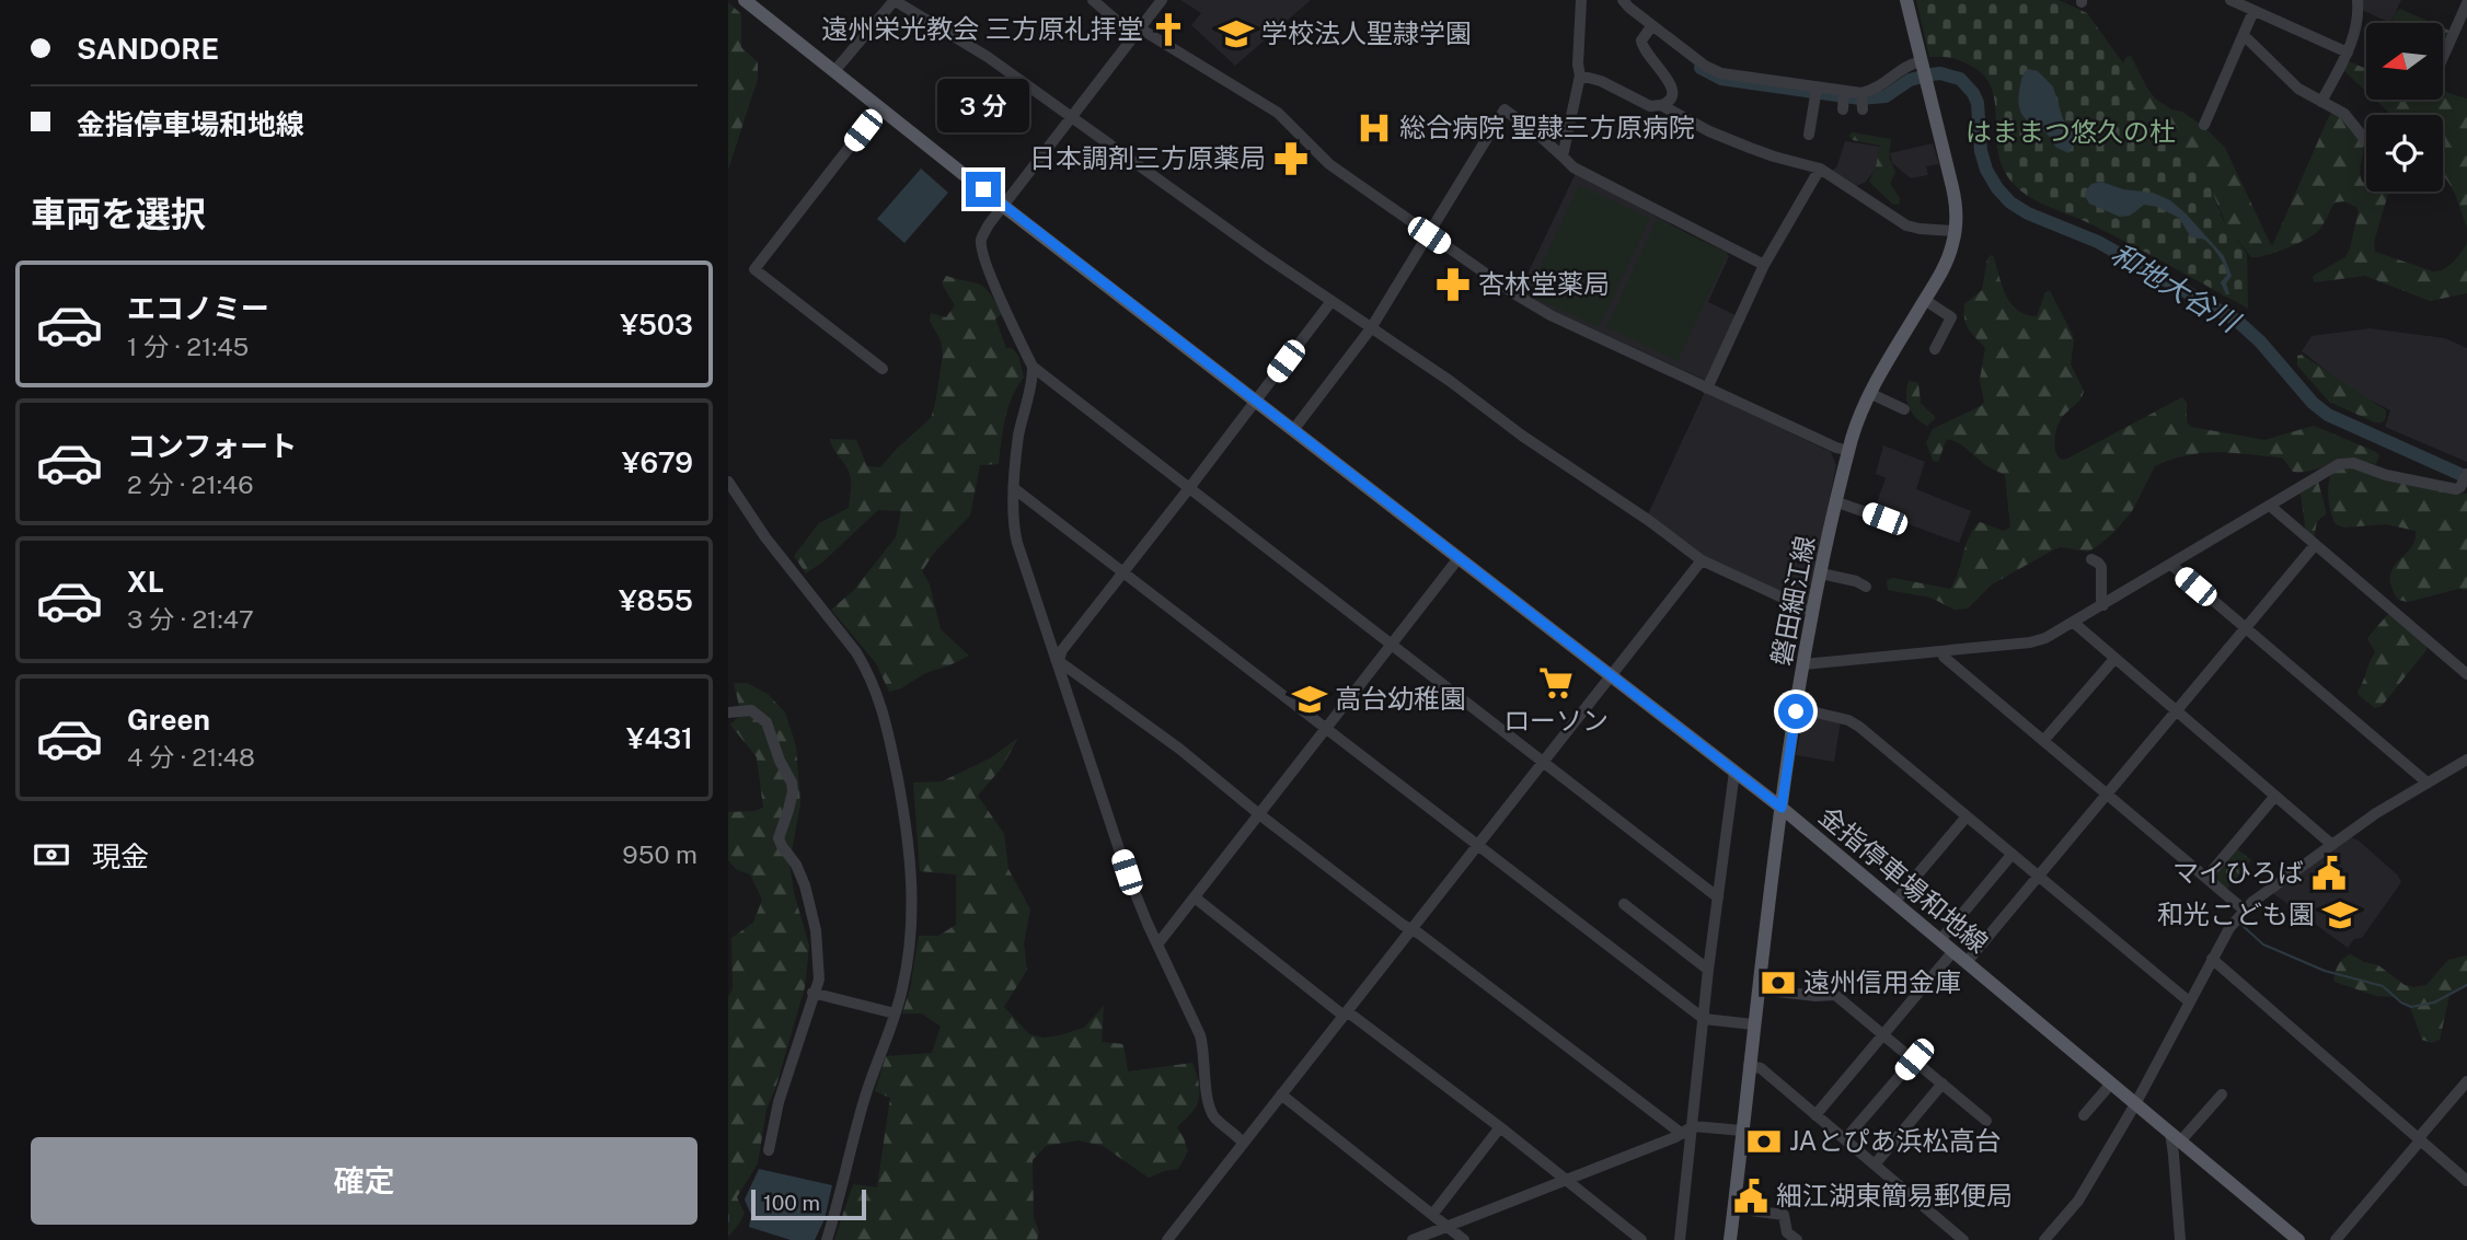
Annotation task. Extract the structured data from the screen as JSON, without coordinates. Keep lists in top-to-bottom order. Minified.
{"streets":{"main road":["磐田細江線","金指停車場和地線"]},"crossings":[["磐田細江線","金指停車場和地線"]],"water":["和地大谷川"],"parks":["はままつ悠久の杜"],"places":{"church":["遠州栄光教会 三方原礼拝堂"],"school or university":["学校法人聖隷学園","高台幼稚園","和光こども園"],"hospital":["総合病院 聖隷三方原病院"],"pharmacy":["日本調剤三方原薬局","杏林堂薬局"],"supermarket":["ローソン"],"public building":["マイひろば","細江湖東簡易郵便局"],"bank":["遠州信用金庫","JAとぴあ浜松高台"]},"scale_bar":"100 m","north":"left","page":{"banner":["SANDORE","金指停車場和地線"],"bubble":"3 分","heading":"車両を選択","list":[{"name":"エコノミー","note":"1 分 · 21:45","value":"¥503"},{"name":"コンフォート","note":"2 分 · 21:46","value":"¥679"},{"name":"XL","note":"3 分 · 21:47","value":"¥855"},{"name":"Green","note":"4 分 · 21:48","value":"¥431"}],"pay":["現金","950 m"],"buttons":"確定","scale":"100 m"}}
